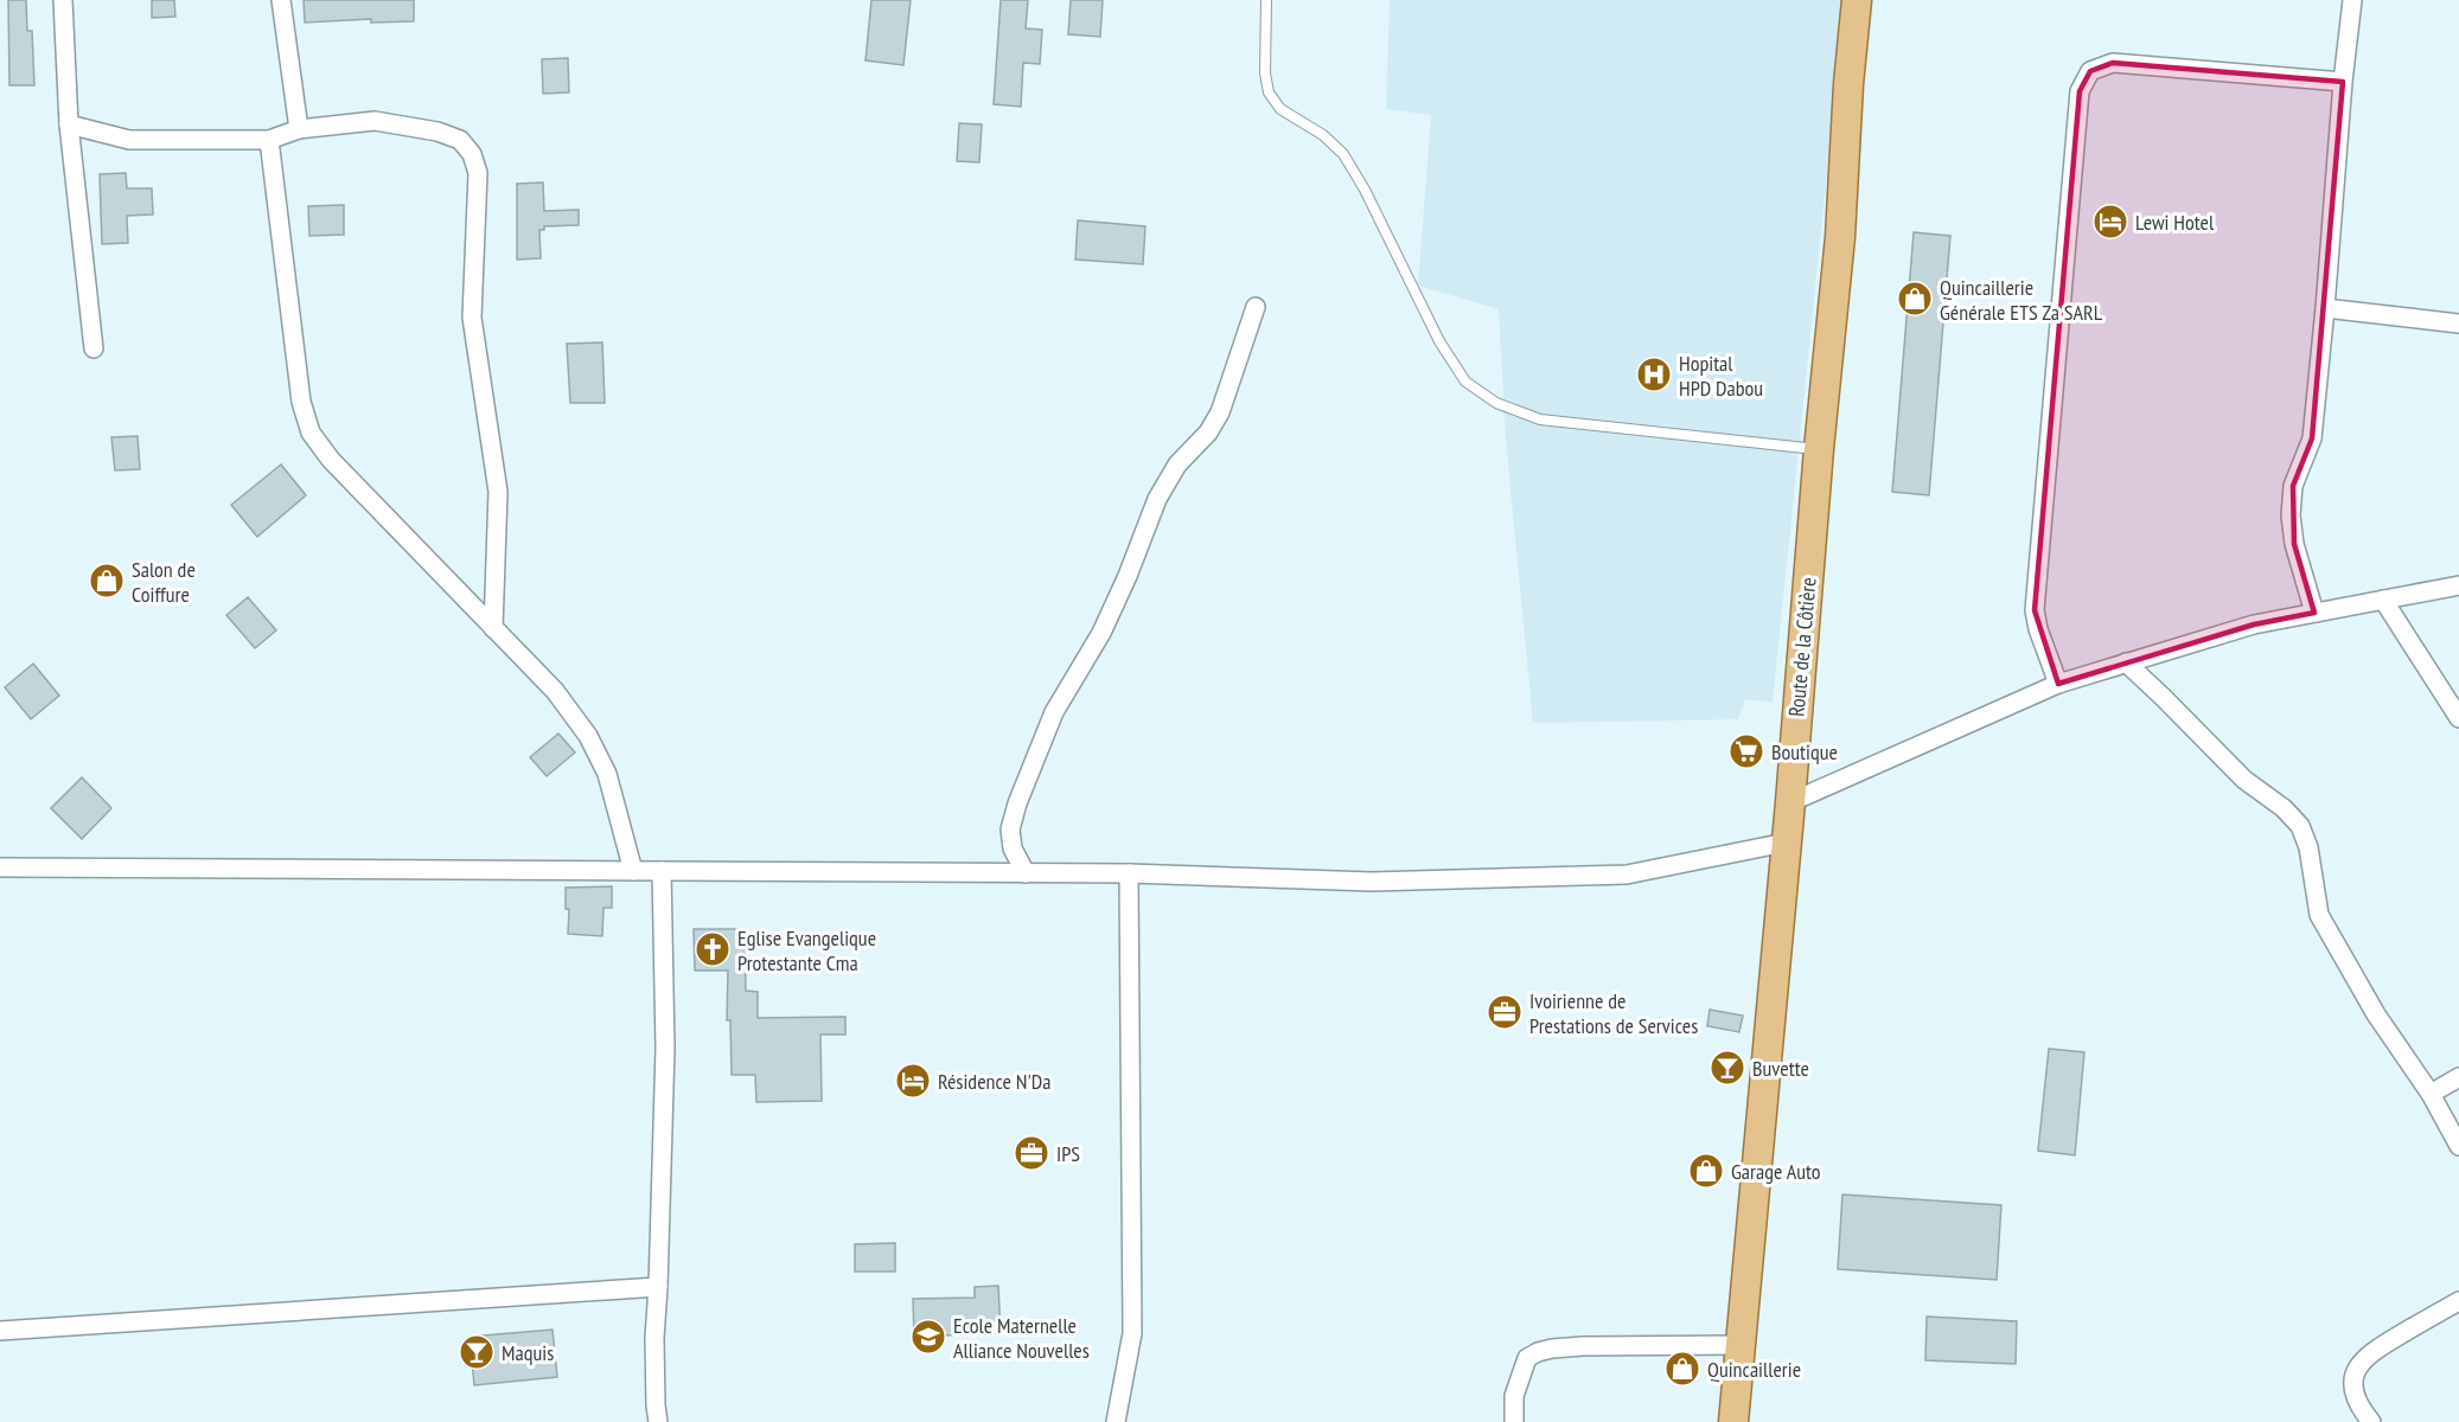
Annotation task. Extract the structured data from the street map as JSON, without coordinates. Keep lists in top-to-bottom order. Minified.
{"streets":{"main road":["Route de la Côtière"]},"places":{"hotel":["Lewi Hotel","Résidence N'Da"],"shop":["Quincaillerie Générale ETS Za SARL","Salon de Coiffure","Garage Auto","Quincaillerie"],"hospital":["Hopital HPD Dabou"],"supermarket":["Boutique"],"church":["Eglise Evangelique Protestante Cma"],"office":["Ivoirienne de Prestations de Services","IPS"],"bar":["Buvette","Maquis"],"school or university":["Ecole Maternelle Alliance Nouvelles"]}}
